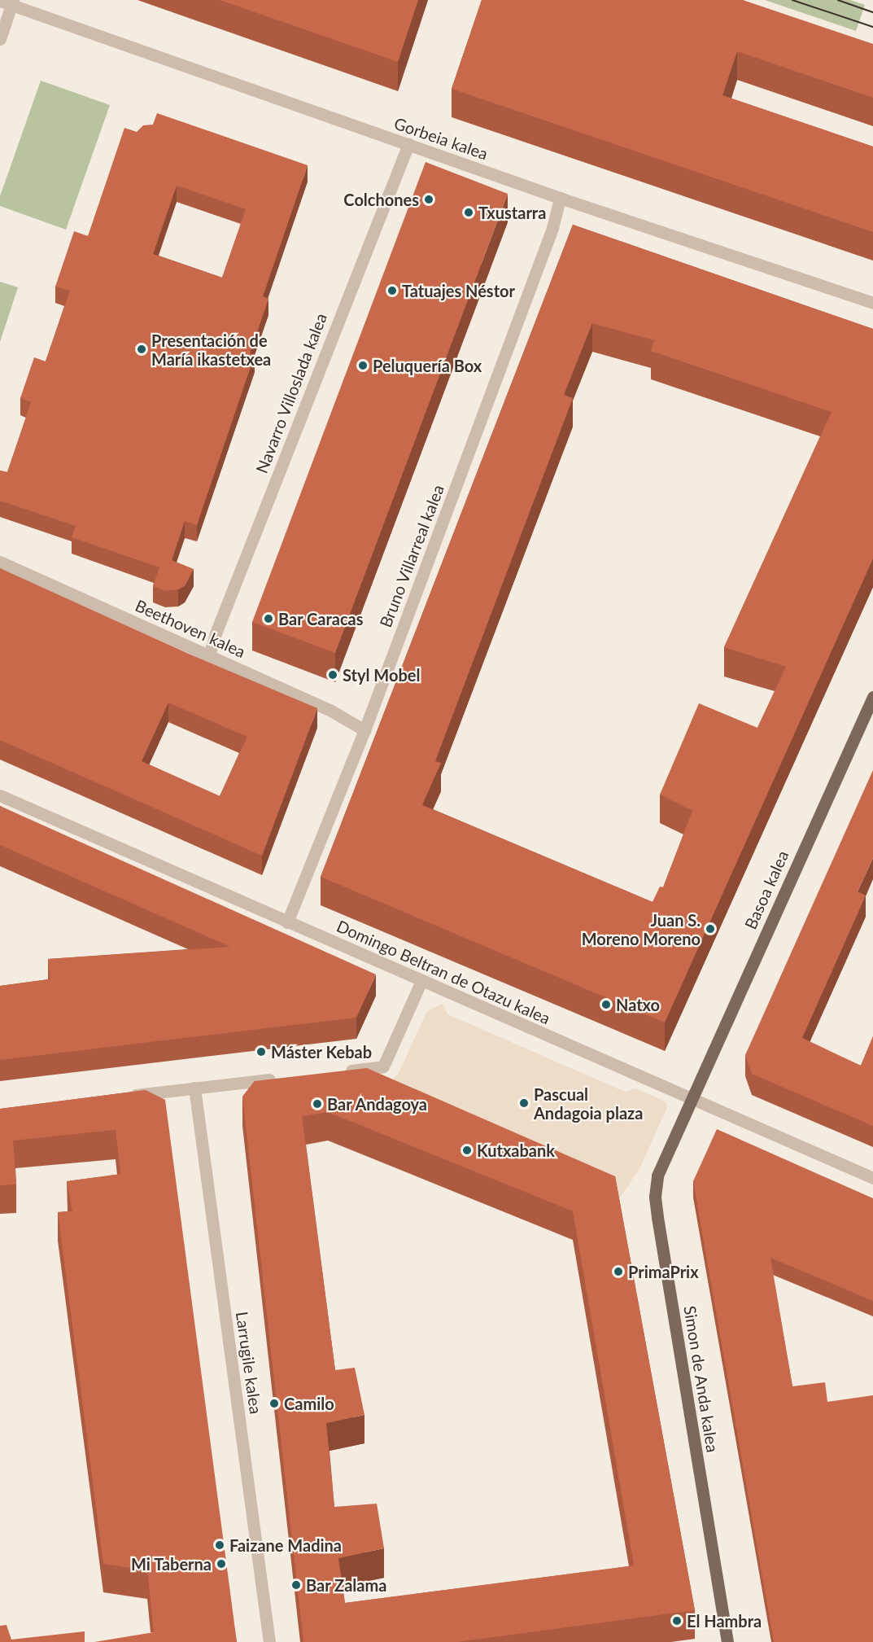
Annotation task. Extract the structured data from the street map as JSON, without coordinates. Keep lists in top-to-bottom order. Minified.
{"streets":{"main road":["Basoa kalea","Simon de Anda kalea"],"street":["Gorbeia kalea","Navarro Villoslada kalea","Bruno Villarreal kalea","Beethoven kalea","Domingo Beltran de Otazu kalea","Larrugile kalea"]},"crossings":[["Gorbeia kalea","Navarro Villoslada kalea"],["Gorbeia kalea","Bruno Villarreal kalea"],["Navarro Villoslada kalea","Beethoven kalea"],["Bruno Villarreal kalea","Beethoven kalea"],["Bruno Villarreal kalea","Domingo Beltran de Otazu kalea"],["Basoa kalea","Domingo Beltran de Otazu kalea"],["Basoa kalea","Simon de Anda kalea"],["Domingo Beltran de Otazu kalea","Simon de Anda kalea"]],"places":["Colchones","Txustarra","Tatuajes Néstor","Presentación de María ikastetxea","Peluquería Box","Bar Caracas","Styl Mobel","Juan S. Moreno Moreno","Natxo","Máster Kebab","Pascual Andagoia plaza","Bar Andagoya","Kutxabank","PrimaPrix","Camilo","Faizane Madina","Mi Taberna","Bar Zalama","El Hambra"]}
